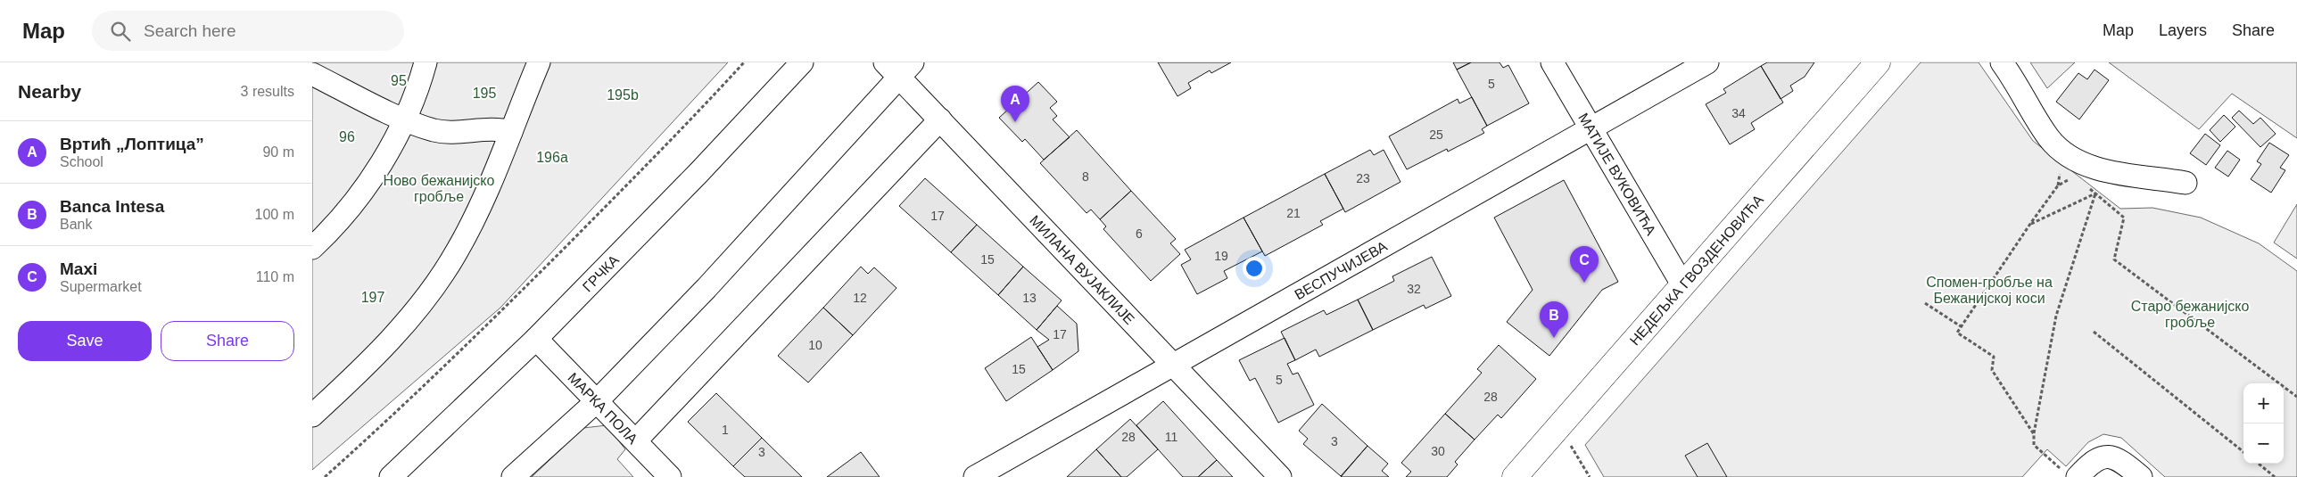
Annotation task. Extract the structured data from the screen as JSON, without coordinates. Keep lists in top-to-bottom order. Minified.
{"streets":{"main road":["НЕДЕЉКА ГВОЗДЕНОВИЋА"],"street":["МАТИЈЕ ВУКОВИЋА","МИЛАНА ВУЈАКЛИЈЕ","ВЕСПУЧИЈЕВА","ГРЧКА","МАРКА ПОЛА"]},"crossings":[["МАТИЈЕ ВУКОВИЋА","НЕДЕЉКА ГВОЗДЕНОВИЋА"],["МАТИЈЕ ВУКОВИЋА","ВЕСПУЧИЈЕВА"],["МИЛАНА ВУЈАКЛИЈЕ","ВЕСПУЧИЈЕВА"],["ГРЧКА","МАРКА ПОЛА"]],"parks":["95","195","195b","96","196a","Ново бежанијско гробље","Спомен-гробље на Бежанијској коси","197","Старо бежанијско гробље"],"house_numbers":["5","34","25","8","23","21","17","6","19","15","32","12","13","17","10","15","5","28","1","28","11","3","30","3"],"page":{"header":"Map","search":"Search here","nav":["Map","Layers","Share"],"heading":["Nearby","3 results"],"pins":["A","C","B"],"list":[{"mark":"A","name":"Вртић „Лоптица”","note":"School","value":"90 m"},{"mark":"B","name":"Banca Intesa","note":"Bank","value":"100 m"},{"mark":"C","name":"Maxi","note":"Supermarket","value":"110 m"}],"buttons":["Save","Share"],"map_buttons":["+","−"]}}
